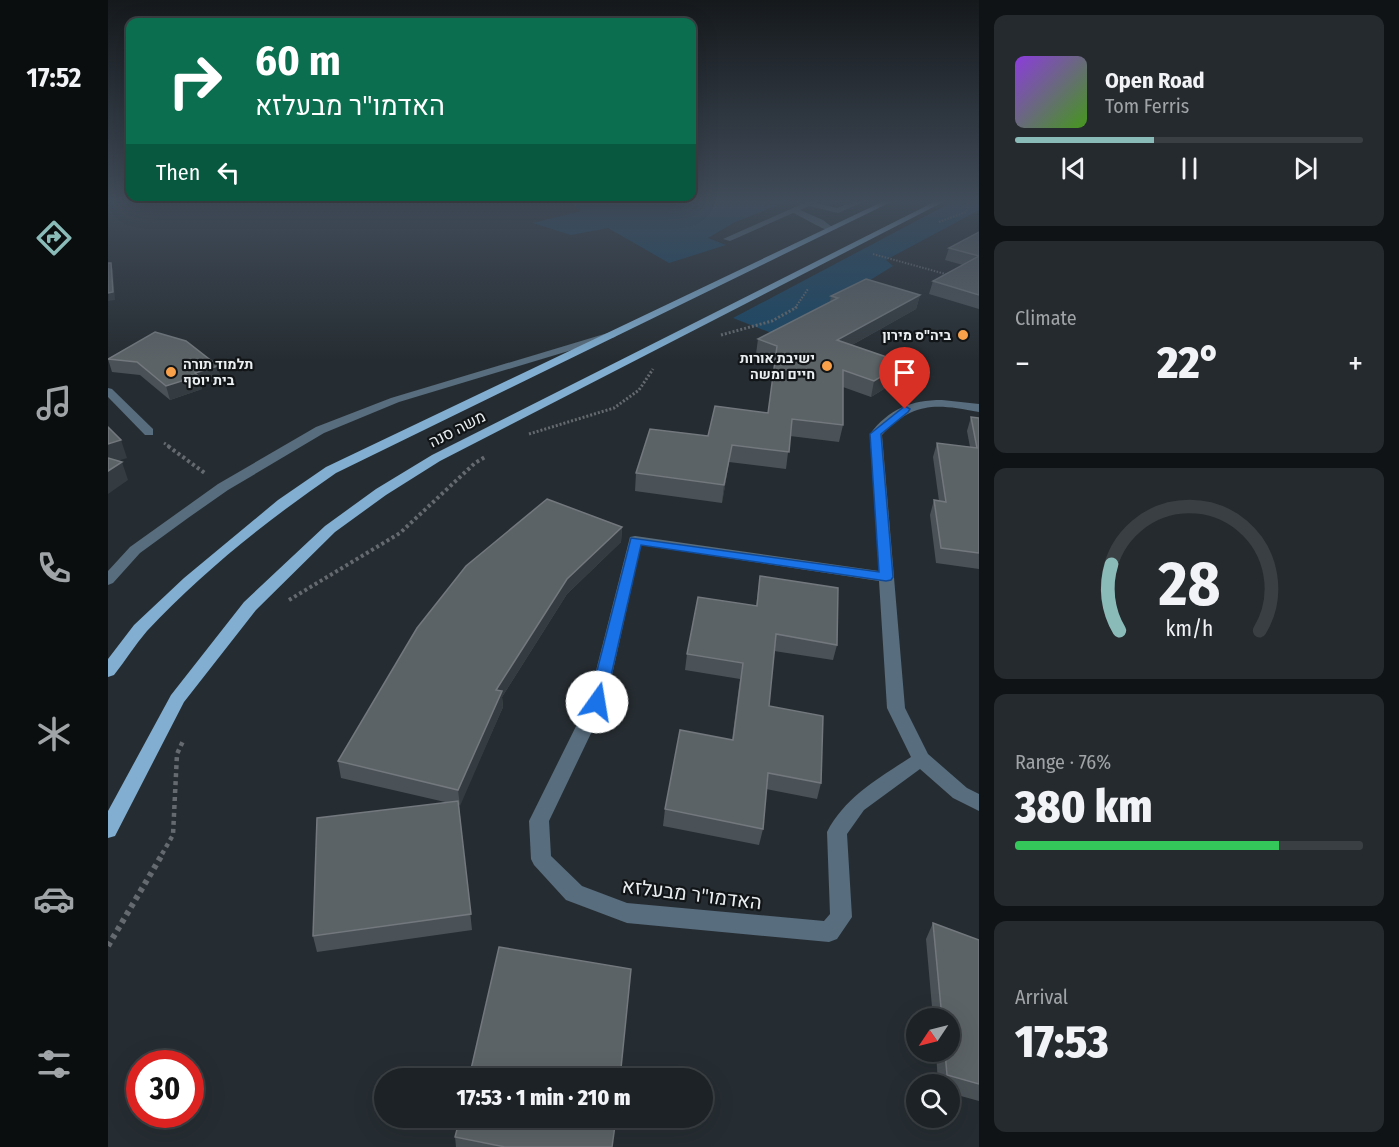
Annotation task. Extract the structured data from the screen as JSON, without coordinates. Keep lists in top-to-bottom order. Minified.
{"streets":{"main road":["משה סנה"],"street":["האדמו\"ר מבעלזא"]},"places":["ביה\"ס מירון","ישיבת אורות חיים ומשה","תלמוד תורה בית יוסף"],"north":"bottom left","page":{"tabs":"17:52","turn":["60 m","האדמו\"ר מבעלזא"],"song":["Open Road","Tom Ferris"],"then":"Then","tile":["Climate",["Range · 76%","380 km"],["Arrival","17:53"]],"heat":["−","22°","+"],"limit":"30","trip":"17:53 · 1 min · 210 m","gauge":["28","km/h"]}}
